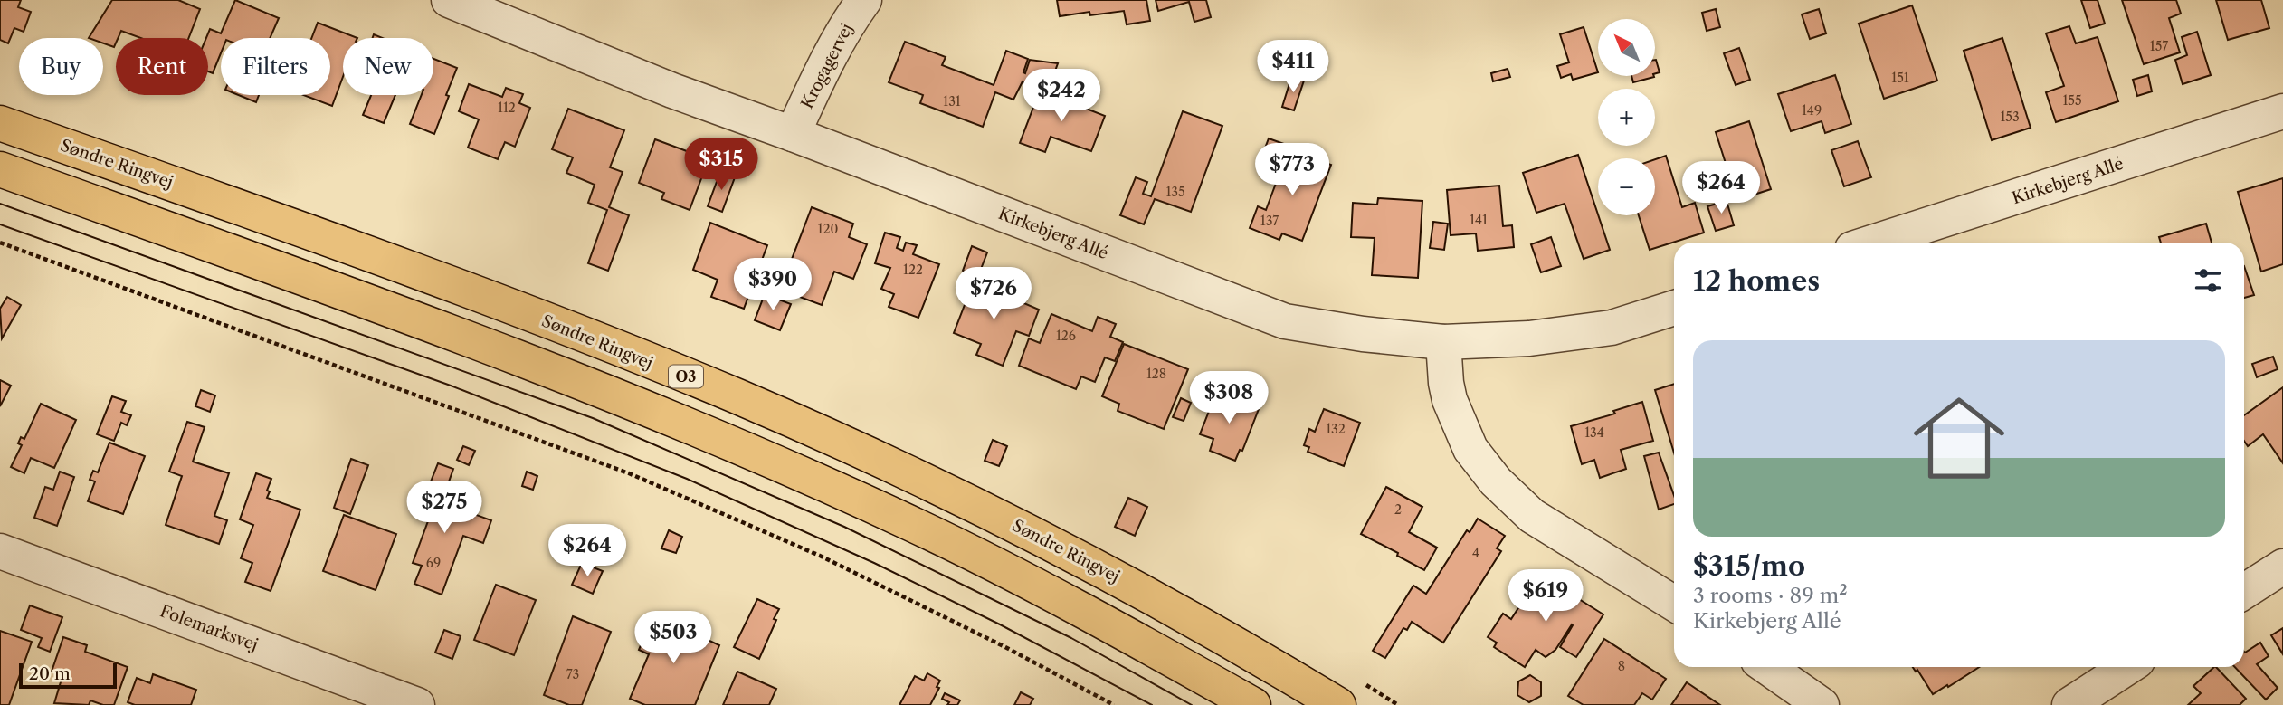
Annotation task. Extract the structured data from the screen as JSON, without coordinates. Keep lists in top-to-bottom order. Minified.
{"streets":{"main road":["Søndre Ringvej","O3"],"street":["Krogagervej","Kirkebjerg Allé","Folemarksvej"]},"crossings":[["Krogagervej","Kirkebjerg Allé"]],"house_numbers":["157","151","155","131","112","149","153","135","141","137","120","122","126","128","132","134","2","4","69","8","73"],"scale_bar":"20 m","north":"top left","page":{"map_buttons":["+","−"],"chip":["Buy","Rent","Filters","New"],"price":["$411","$242","$315","$773","$264","$390","$726","$308","$275","$264","$619","$503"],"heading":"12 homes","list":[{"name":"$315/mo","note":"3 rooms · 89 m² · Kirkebjerg Allé"}],"scale":"20 m"}}
